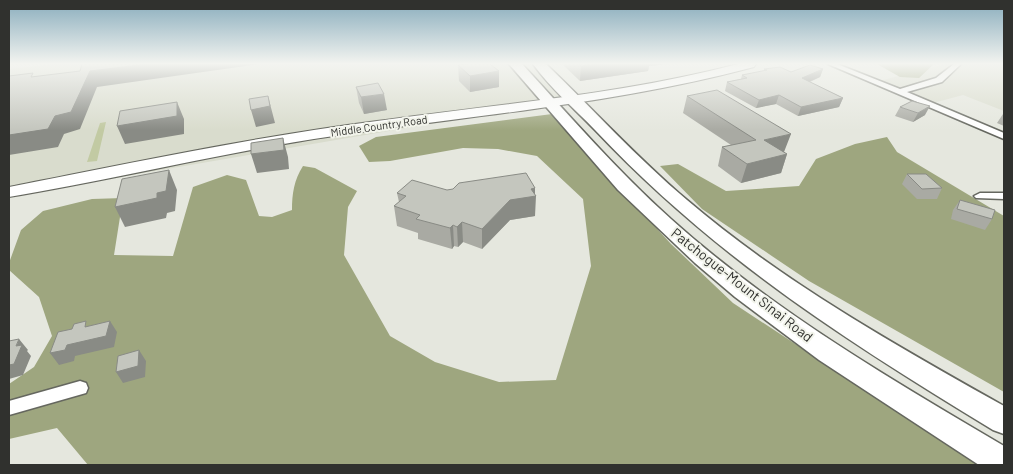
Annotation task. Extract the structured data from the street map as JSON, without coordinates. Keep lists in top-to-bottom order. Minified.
{"streets":{"highway":["Patchogue-Mount Sinai Road"],"main road":["Middle Country Road"]},"crossings":[["Middle Country Road","Patchogue-Mount Sinai Road"]]}
